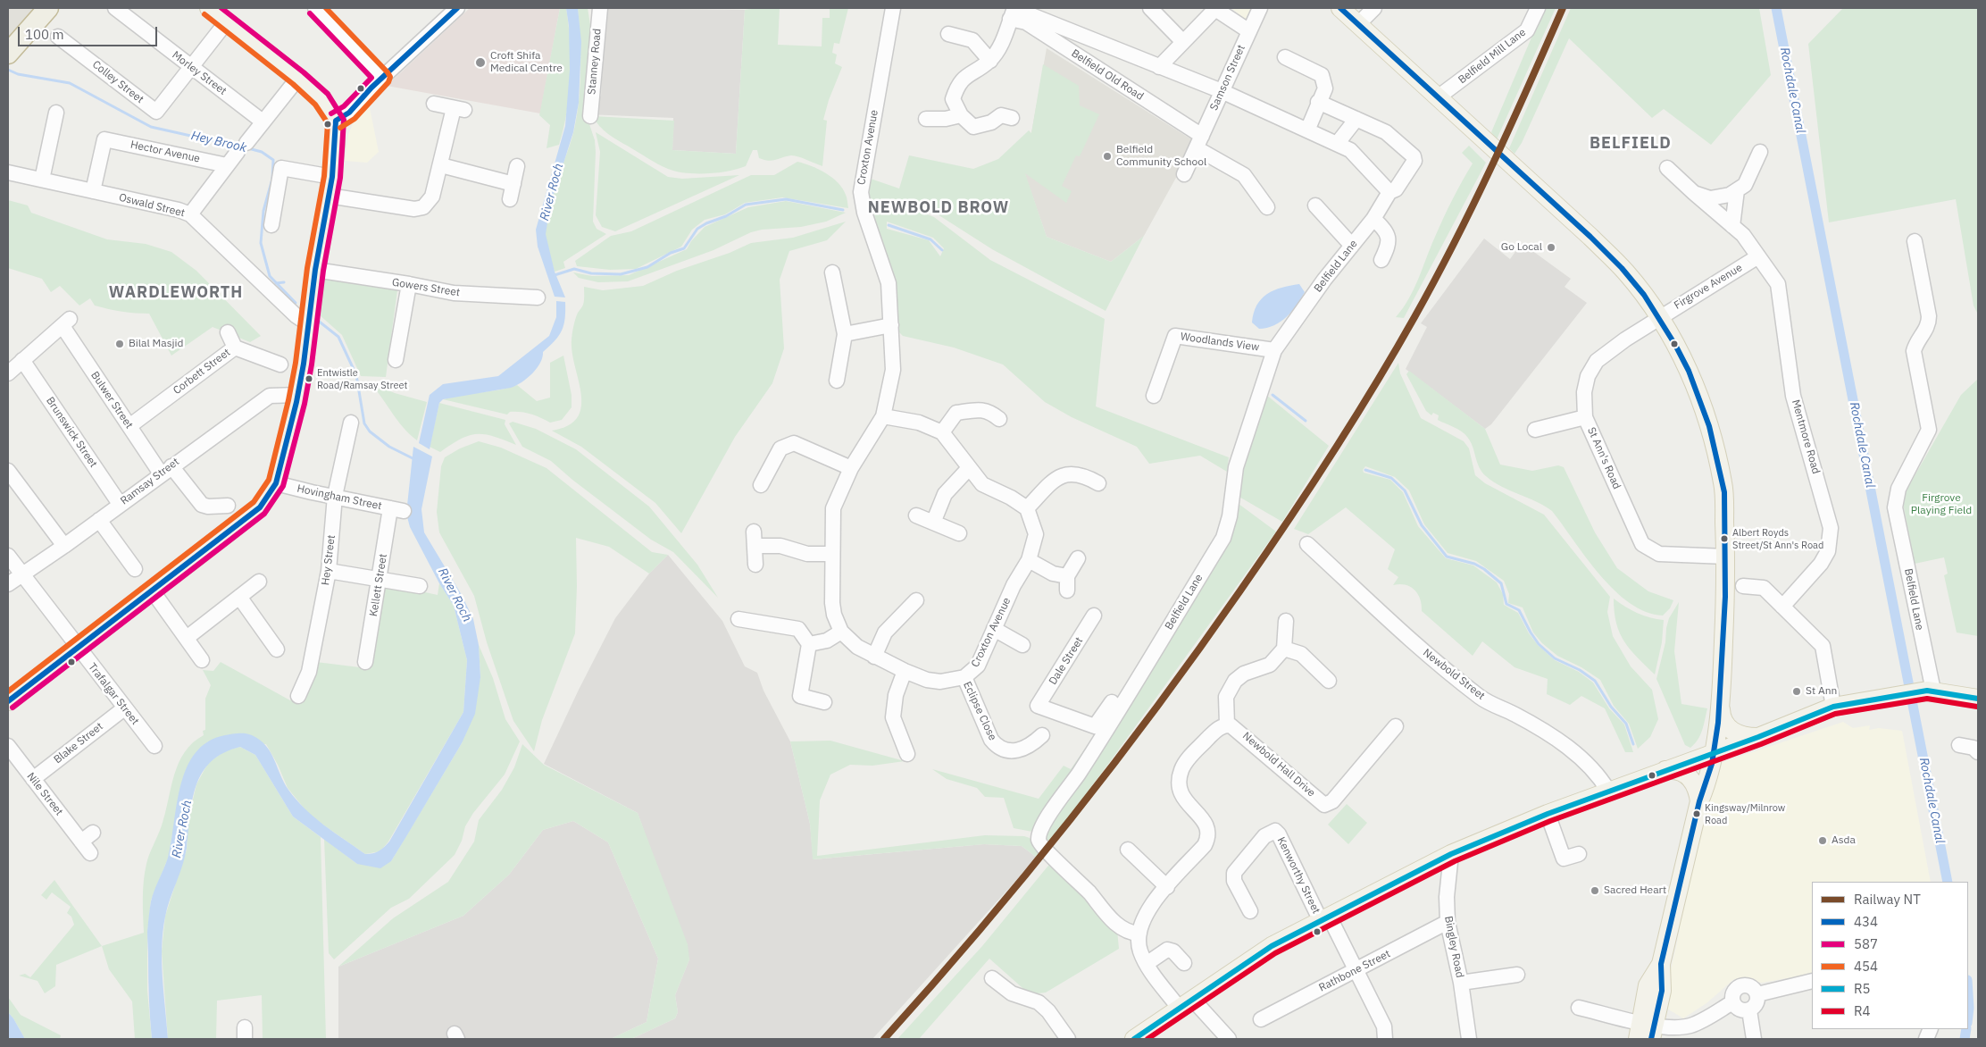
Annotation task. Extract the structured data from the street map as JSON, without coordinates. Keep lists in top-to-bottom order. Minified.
{"streets":{"street":["Belfield Mill Lane","Stanney Road","Morley Street","Belfield Old Road","Samson Street","Colley Street","Croxton Avenue","Hector Avenue","Oswald Street","Belfield Lane","Firgrove Avenue","Gowers Street","Woodlands View","Corbett Street","Bulwer Street","Brunswick Street","Mentmore Road","St Ann's Road","Ramsay Street","Hovingham Street","Hey Street","Kellett Street","Dale Street","Newbold Street","Trafalgar Street","Eclipse Close","Blake Street","Newbold Hall Drive","Nile Street","Kenworthy Street","Bingley Road","Rathbone Street"]},"crossings":[["Morley Street","Colley Street"],["Belfield Old Road","Samson Street"],["Croxton Avenue","Eclipse Close"],["Hector Avenue","Oswald Street"],["Belfield Lane","Woodlands View"],["Belfield Lane","Dale Street"],["Firgrove Avenue","Mentmore Road"],["Firgrove Avenue","St Ann's Road"],["Corbett Street","Bulwer Street"],["Bulwer Street","Brunswick Street"],["Bulwer Street","Ramsay Street"],["Brunswick Street","Ramsay Street"],["Ramsay Street","Trafalgar Street"],["Hovingham Street","Hey Street"],["Hovingham Street","Kellett Street"],["Trafalgar Street","Blake Street"],["Blake Street","Nile Street"],["Kenworthy Street","Rathbone Street"],["Bingley Road","Rathbone Street"]],"districts":["BELFIELD","NEWBOLD BROW","WARDLEWORTH"],"water":["Rochdale Canal","Hey Brook","River Roch"],"parks":["Firgrove Playing Field"],"places":["Croft Shifa Medical Centre","Belfield Community School","Go Local","Bilal Masjid","Entwistle Road/Ramsay Street","Albert Royds Street/St Ann's Road","St Ann","Kingsway/Milnrow Road","Asda","Sacred Heart"],"lines":["rail line NT","transit line 434","transit line 587","transit line 454","transit line R5","transit line R4"],"legend":["Railway NT","434","587","454","R5","R4"],"scale_bar":"100 m"}
